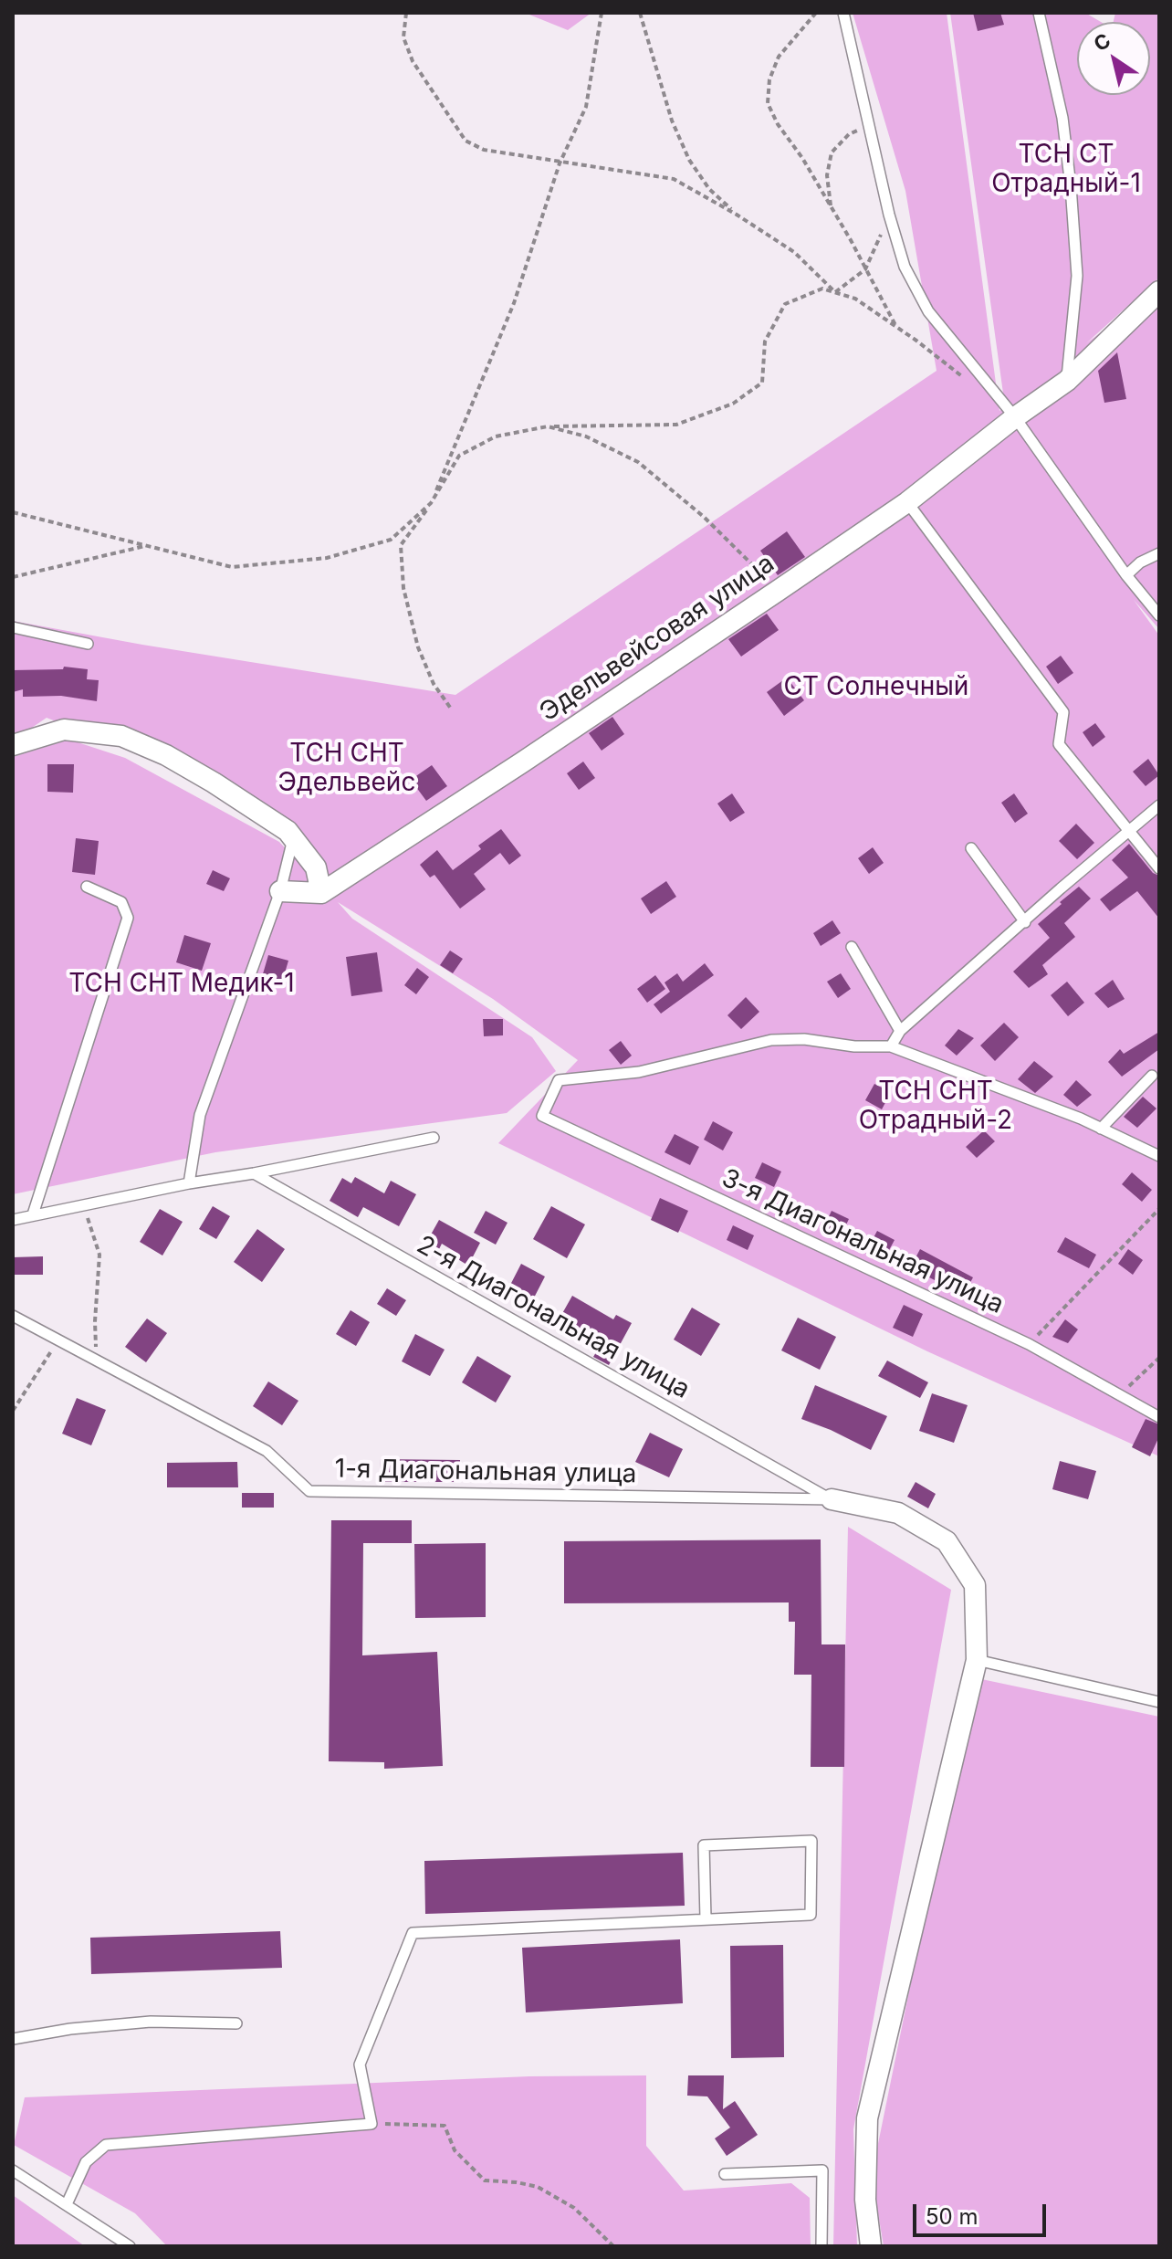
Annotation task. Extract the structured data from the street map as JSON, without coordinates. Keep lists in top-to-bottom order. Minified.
{"streets":{"street":["Эдельвейсовая улица"],"lane":["3-я Диагональная улица","2-я Диагональная улица","1-я Диагональная улица"]},"crossings":[["2-я Диагональная улица","1-я Диагональная улица"]],"parks":["ТСН СТ Отрадный-1","СТ Солнечный","ТСН СНТ Эдельвейс","ТСН СНТ Медик-1","ТСН СНТ Отрадный-2"],"scale_bar":"50 m","north":"top left"}
